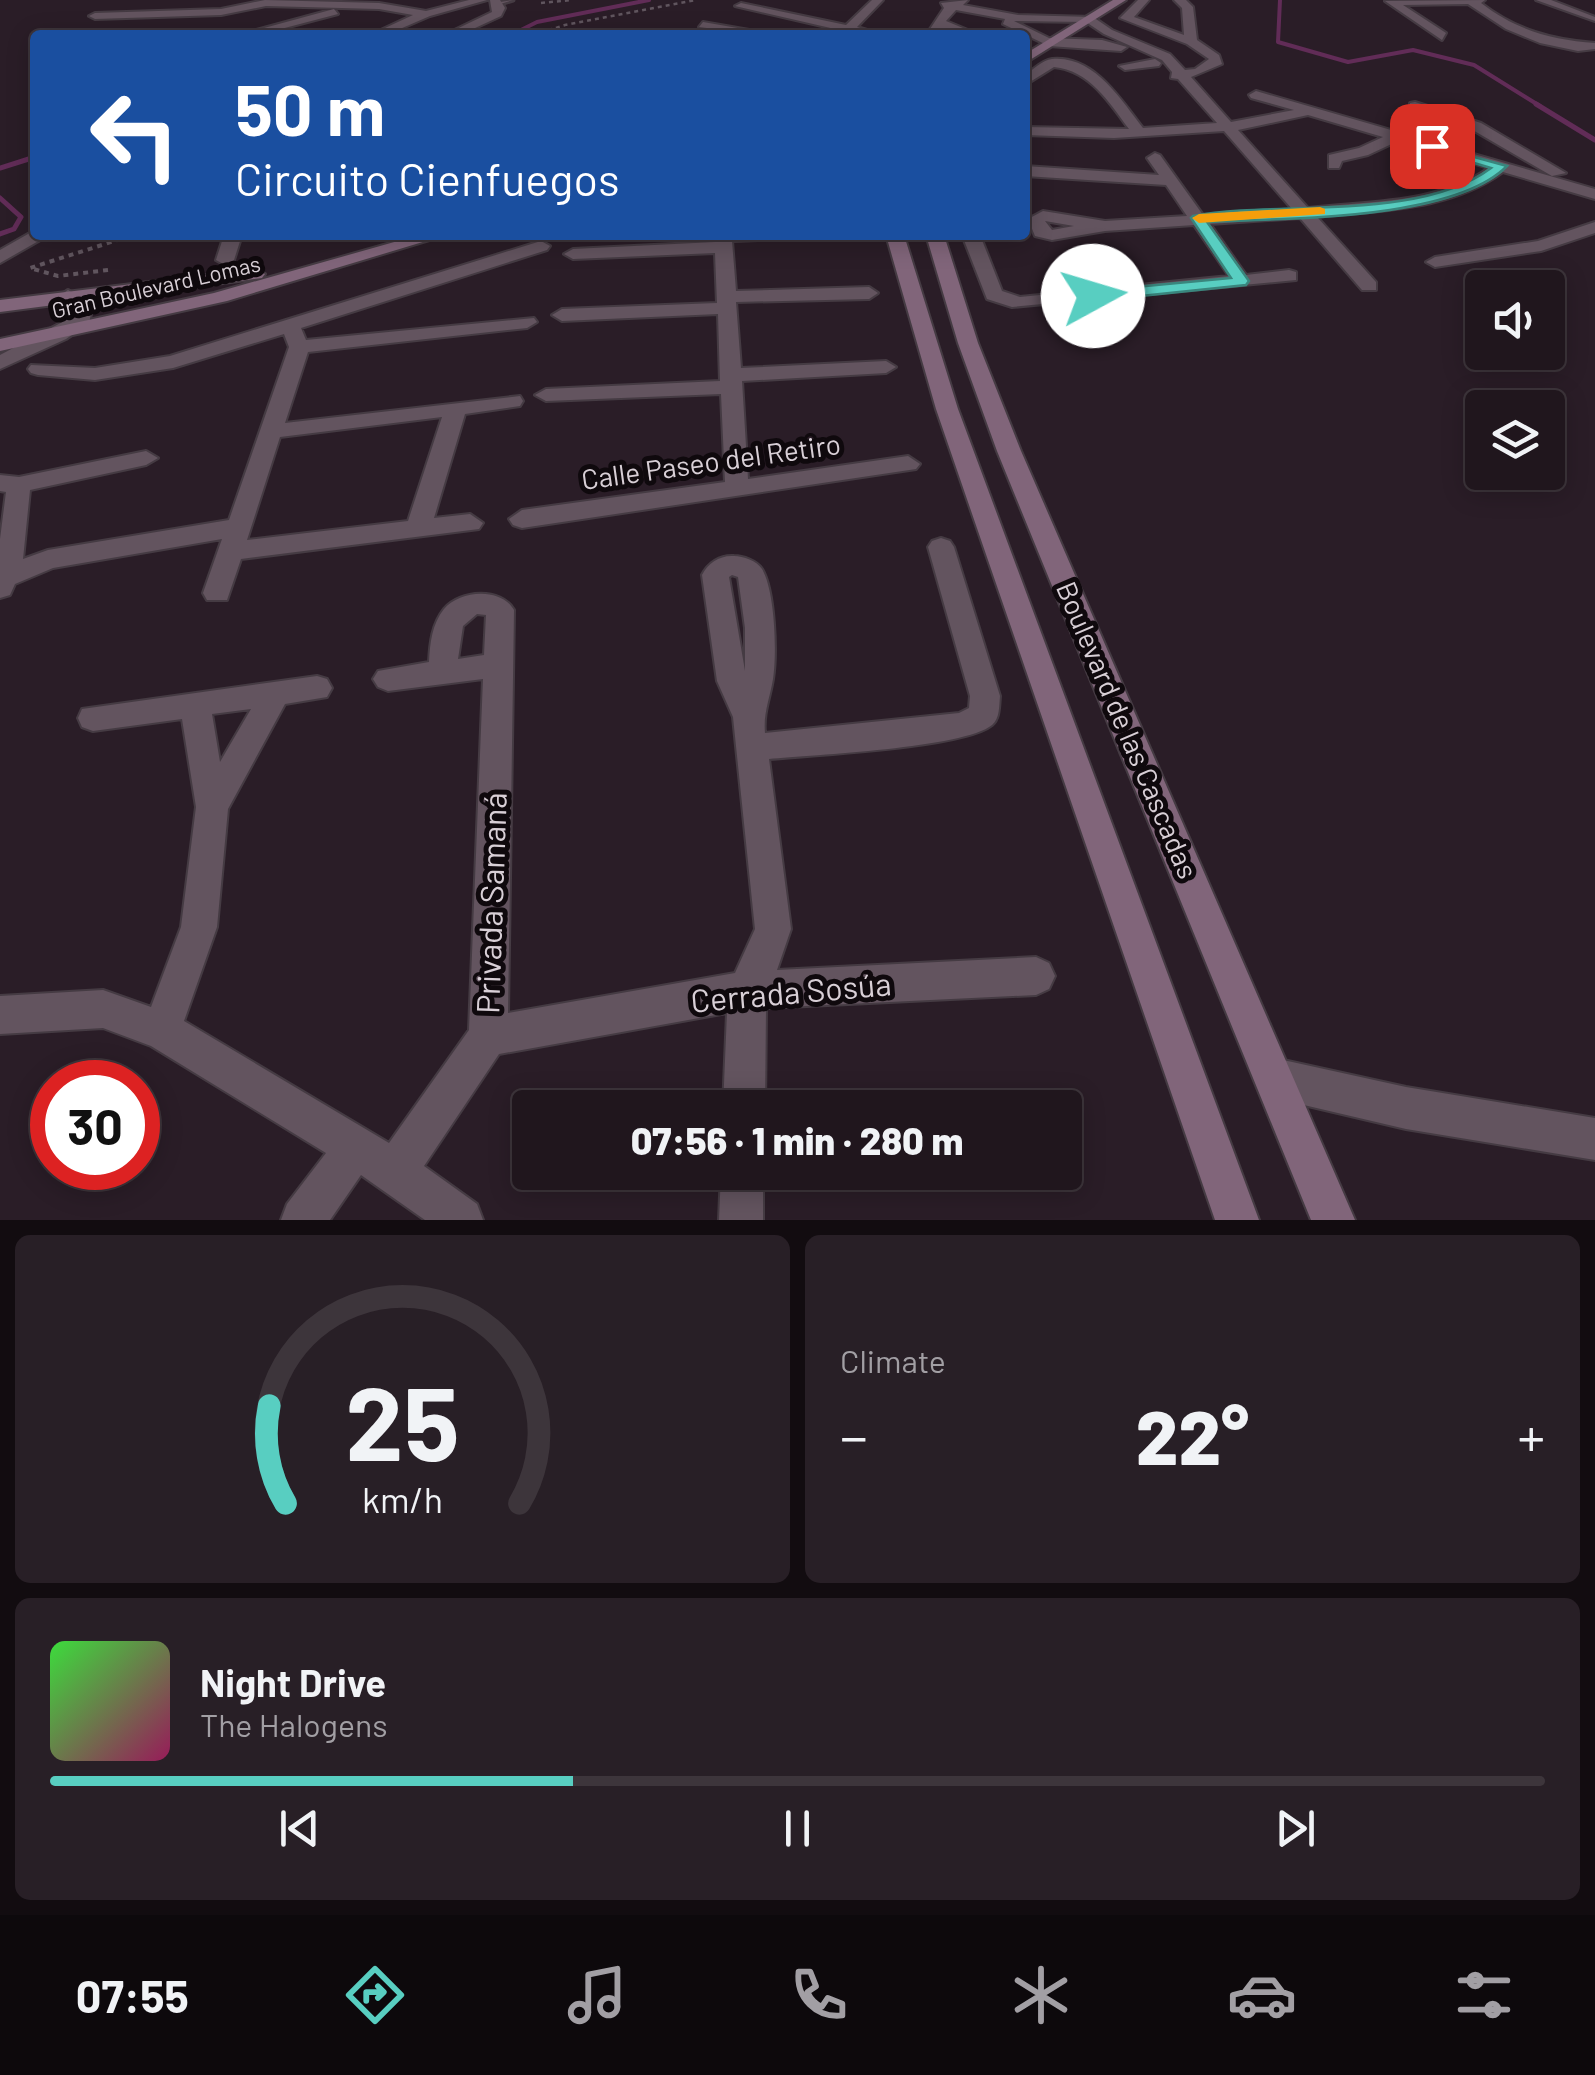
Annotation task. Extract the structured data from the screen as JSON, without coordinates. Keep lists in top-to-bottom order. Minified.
{"streets":{"main road":["Gran Boulevard Lomas","Boulevard de las Cascadas"],"street":["Calle Paseo del Retiro","Privada Samaná","Cerrada Sosúa"]},"crossings":[["Privada Samaná","Cerrada Sosúa"]],"page":{"turn":["50 m","Circuito Cienfuegos"],"limit":"30","trip":"07:56 · 1 min · 280 m","tile":"Climate","heat":["−","22°","+"],"song":["Night Drive","The Halogens"],"tabs":"07:55","gauge":["25","km/h"]}}
